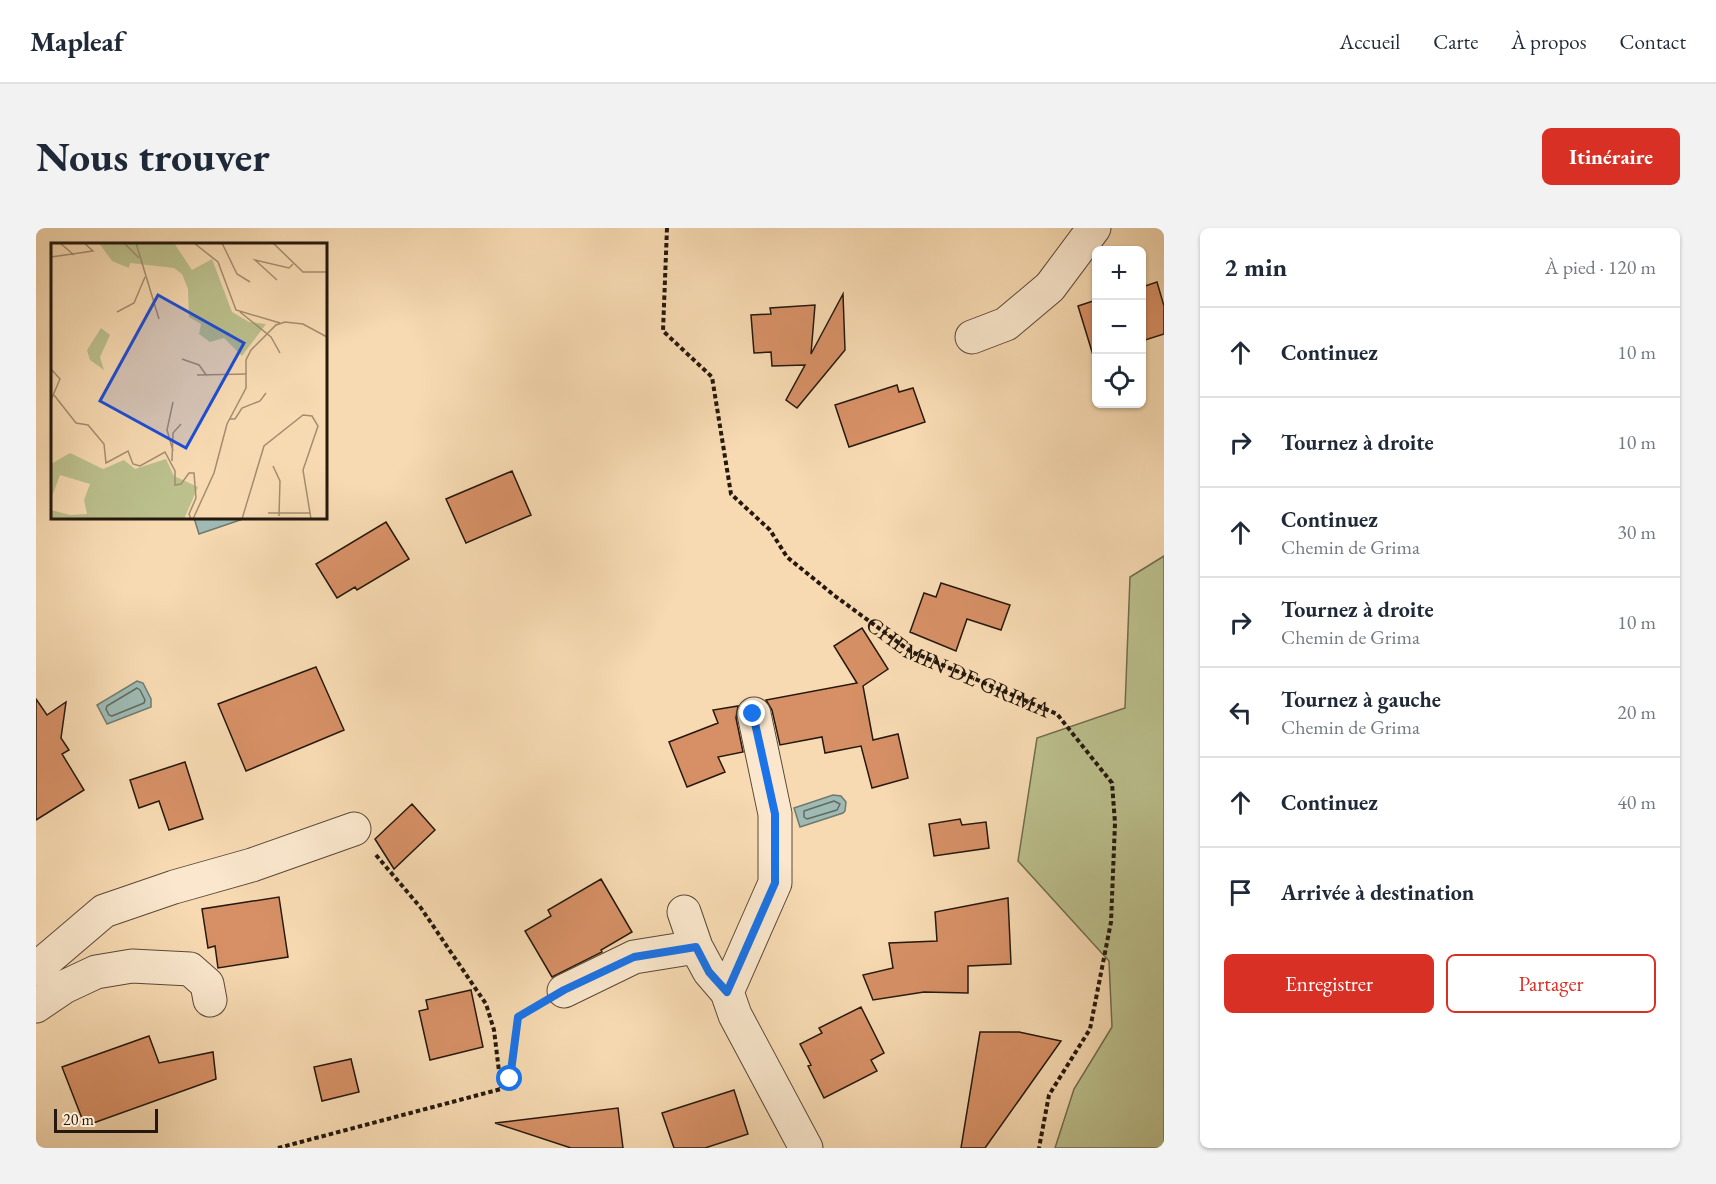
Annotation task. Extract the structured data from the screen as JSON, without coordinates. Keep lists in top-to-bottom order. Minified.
{"streets":{"path":["CHEMIN DE GRIMA"]},"scale_bar":"20 m","page":{"header":"Mapleaf","nav":["Accueil","Carte","À propos","Contact"],"buttons":["Itinéraire",["Enregistrer","Partager"]],"title":"Nous trouver","heading":["2 min","À pied · 120 m"],"map_buttons":["+","−"],"list":[["Continuez","10 m"],["Tournez à droite","10 m"],["Continuez","Chemin de Grima","30 m"],["Tournez à droite","Chemin de Grima","10 m"],["Tournez à gauche","Chemin de Grima","20 m"],["Continuez","40 m"],"Arrivée à destination"],"scale":"20 m"}}
